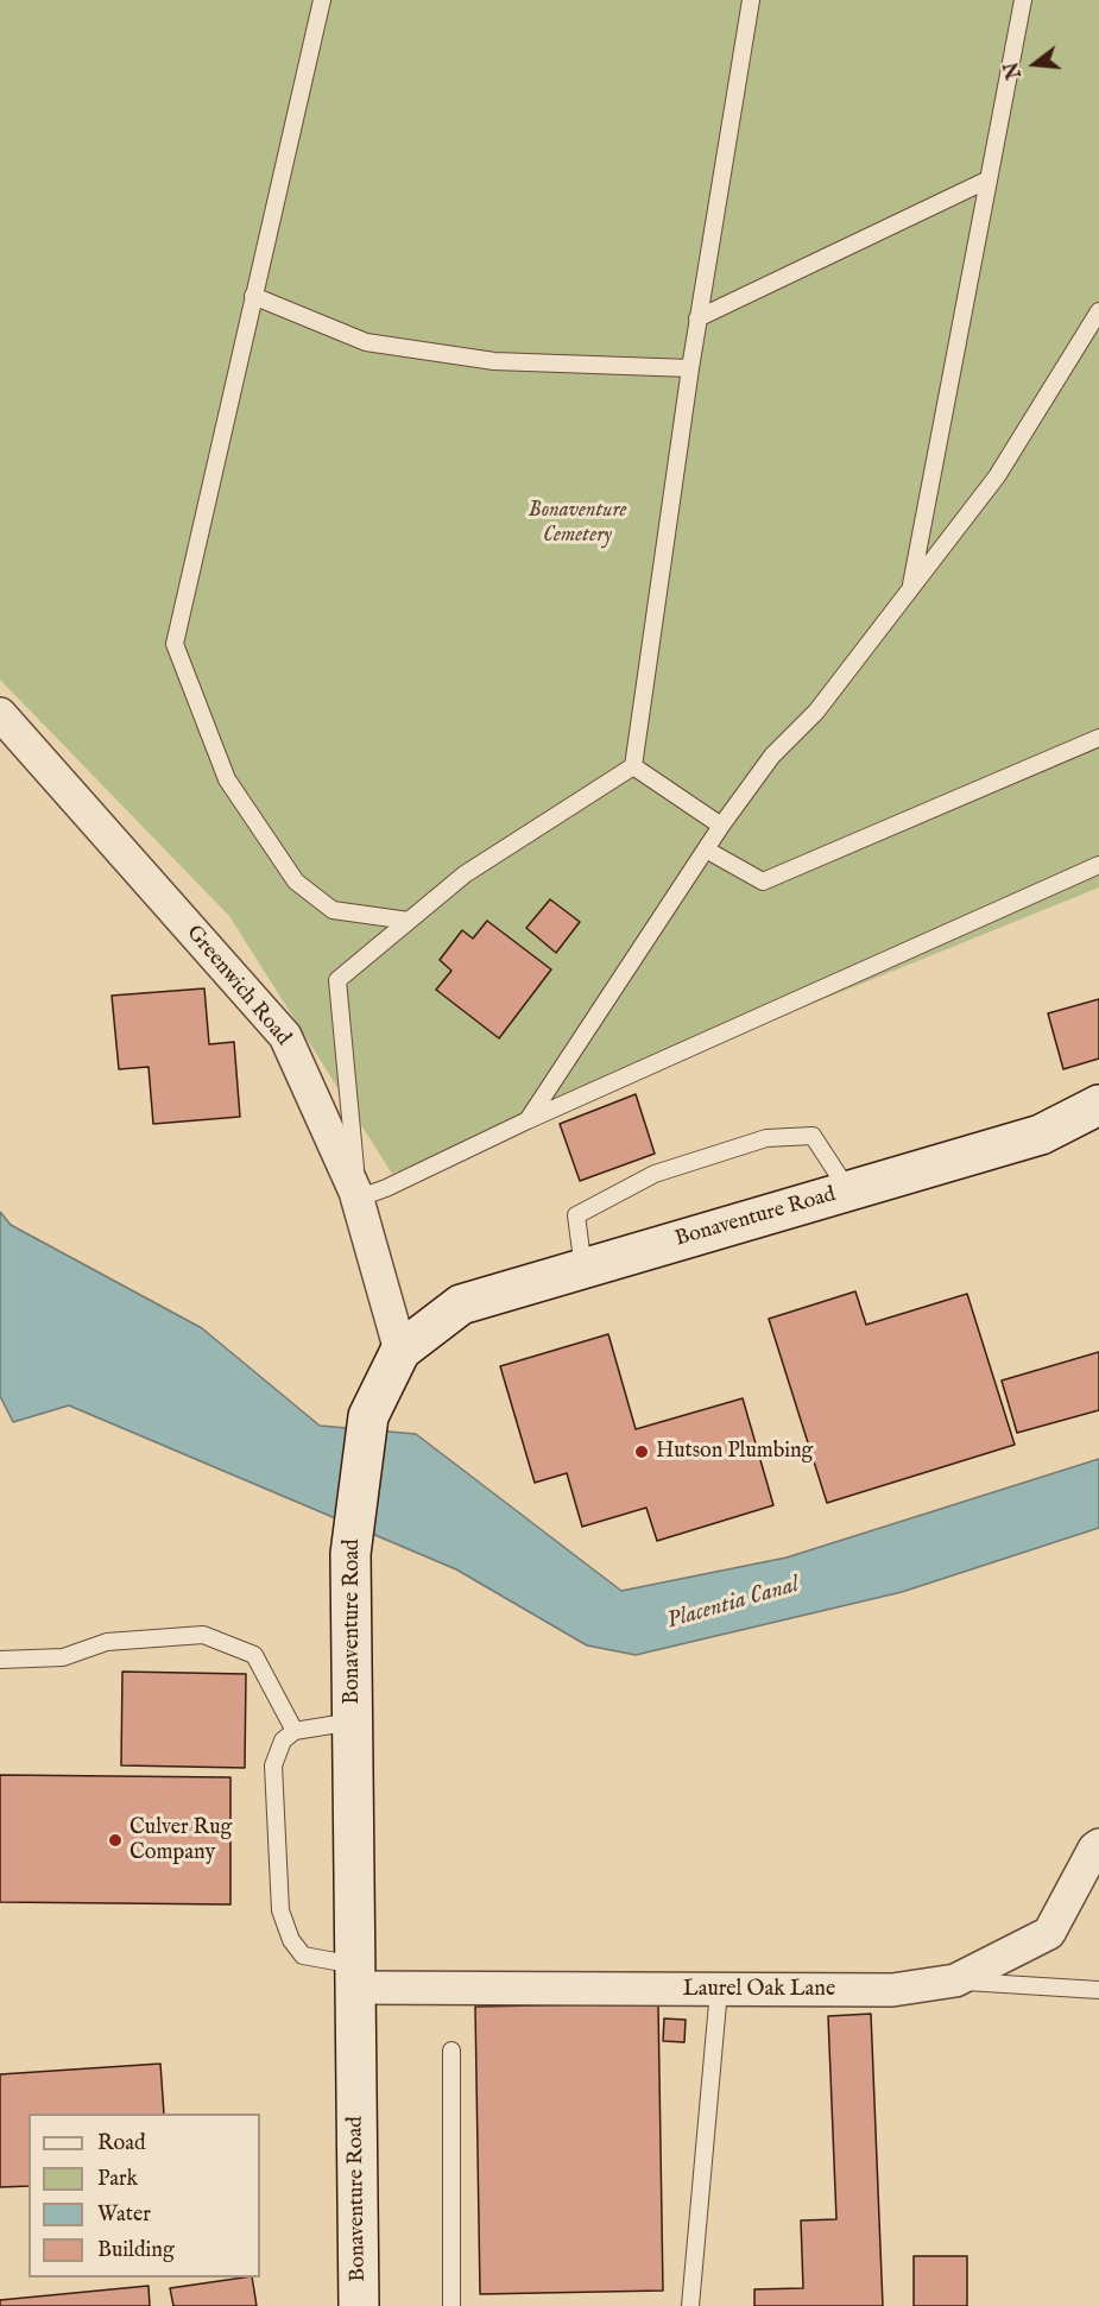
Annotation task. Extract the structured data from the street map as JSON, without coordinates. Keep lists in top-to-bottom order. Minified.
{"streets":{"street":["Greenwich Road","Bonaventure Road","Laurel Oak Lane"]},"crossings":[["Greenwich Road","Bonaventure Road"],["Bonaventure Road","Laurel Oak Lane"]],"water":["Placentia Canal"],"parks":["Bonaventure Cemetery"],"places":["Hutson Plumbing","Culver Rug Company"],"legend":["Road","Park","Water","Building"],"north":"left"}
